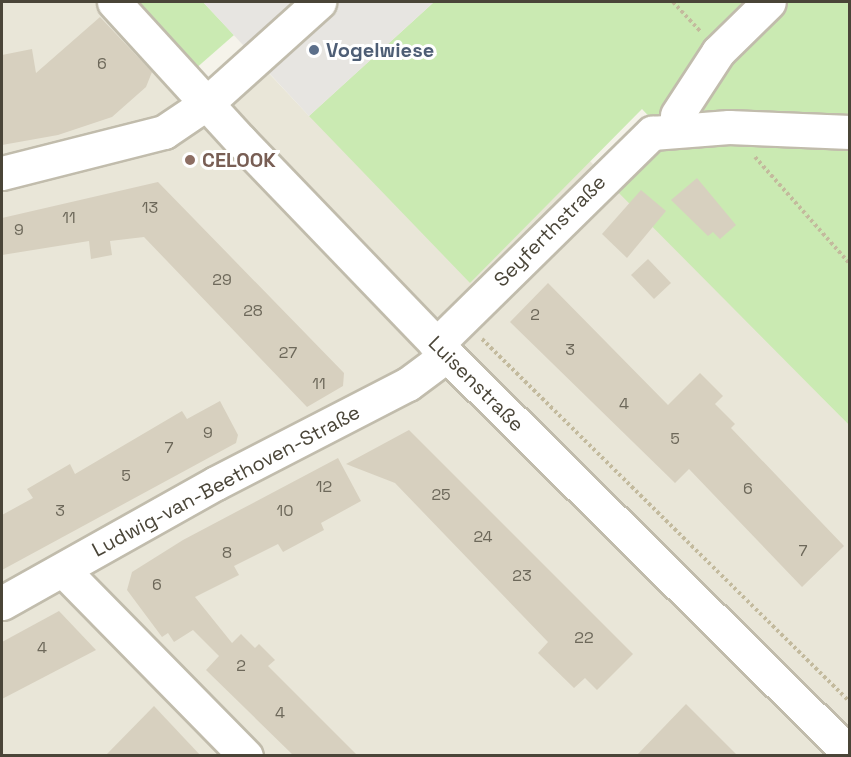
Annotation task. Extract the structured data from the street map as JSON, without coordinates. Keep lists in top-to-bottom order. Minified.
{"streets":{"street":["Seyferthstraße","Luisenstraße","Ludwig-van-Beethoven-Straße"]},"crossings":[["Seyferthstraße","Luisenstraße"],["Seyferthstraße","Ludwig-van-Beethoven-Straße"],["Luisenstraße","Ludwig-van-Beethoven-Straße"]],"places":["Vogelwiese","CELOOK"],"house_numbers":["6","13","11","9","29","28","2","3","27","11","4","9","5","7","5","12","6","25","3","10","24","7","8","23","6","22","4","2","4"]}
